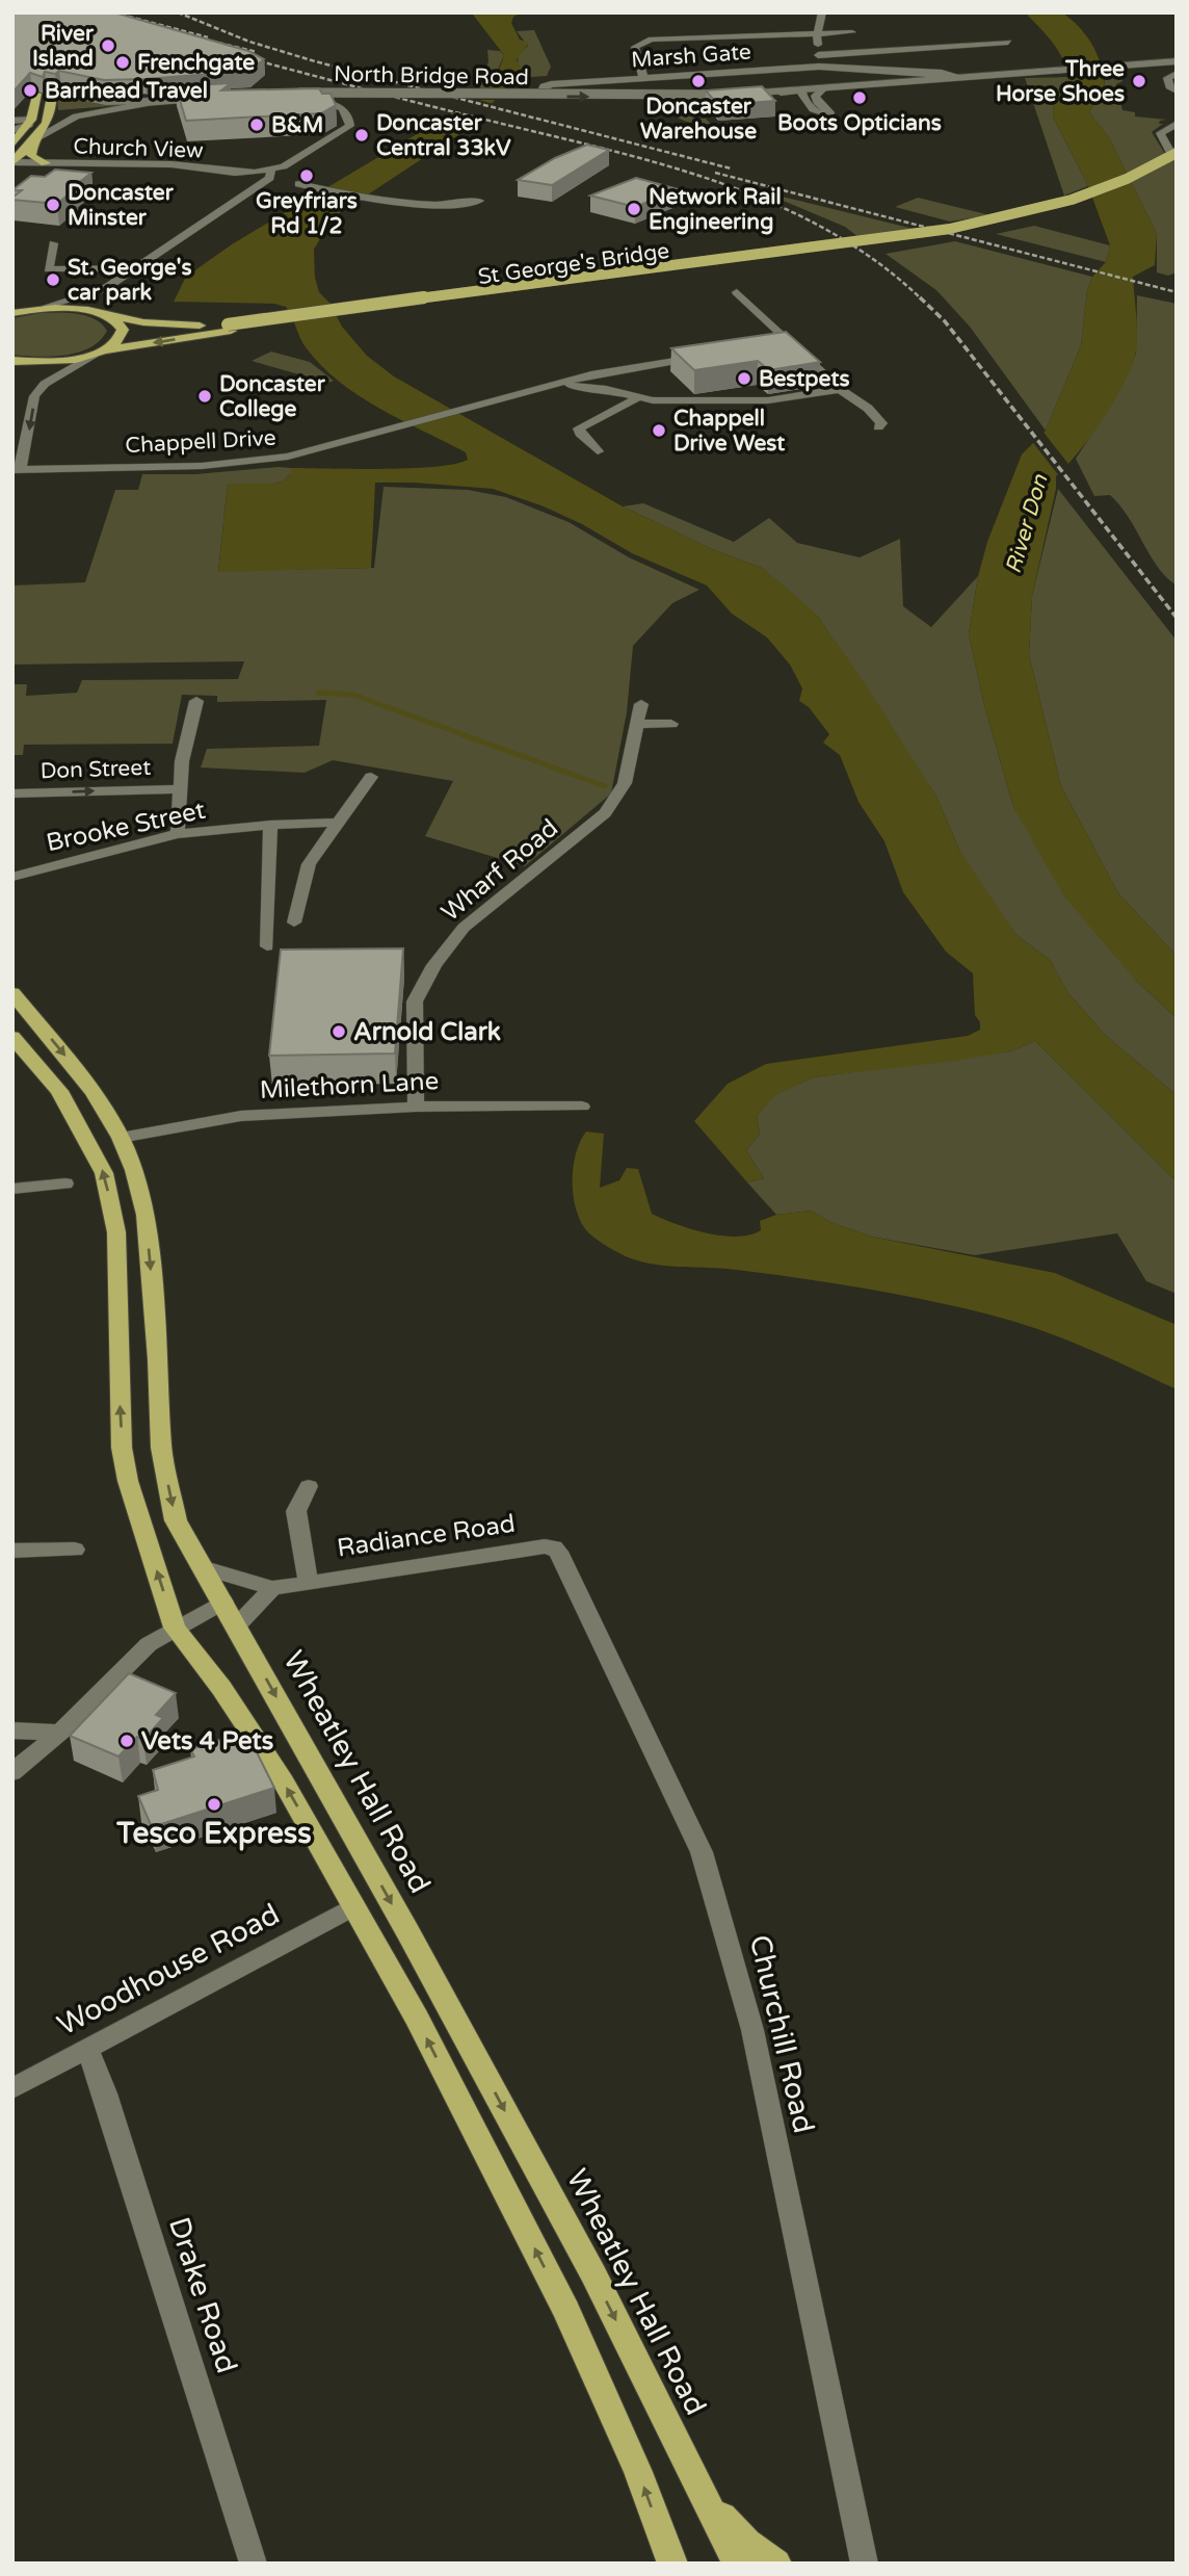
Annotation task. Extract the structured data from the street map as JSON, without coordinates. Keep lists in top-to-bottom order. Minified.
{"streets":{"highway":["St George's Bridge","Wheatley Hall Road"],"street":["Marsh Gate","North Bridge Road","Church View","Chappell Drive","Don Street","Brooke Street","Wharf Road","Milethorn Lane","Radiance Road","Woodhouse Road","Churchill Road","Drake Road"]},"crossings":[["Marsh Gate","North Bridge Road"],["Wharf Road","Milethorn Lane"],["Milethorn Lane","Wheatley Hall Road"],["Radiance Road","Churchill Road"],["Woodhouse Road","Drake Road"]],"one_way":["North Bridge Road","Don Street"],"water":["River Don"],"places":["River Island","Frenchgate","Doncaster Warehouse","Three Horse Shoes","Barrhead Travel","Boots Opticians","B&M","Doncaster Central 33kV","Greyfriars Rd 1/2","Doncaster Minster","Network Rail Engineering","St. George's car park","Bestpets","Doncaster College","Chappell Drive West","Arnold Clark","Vets 4 Pets","Tesco Express"]}
